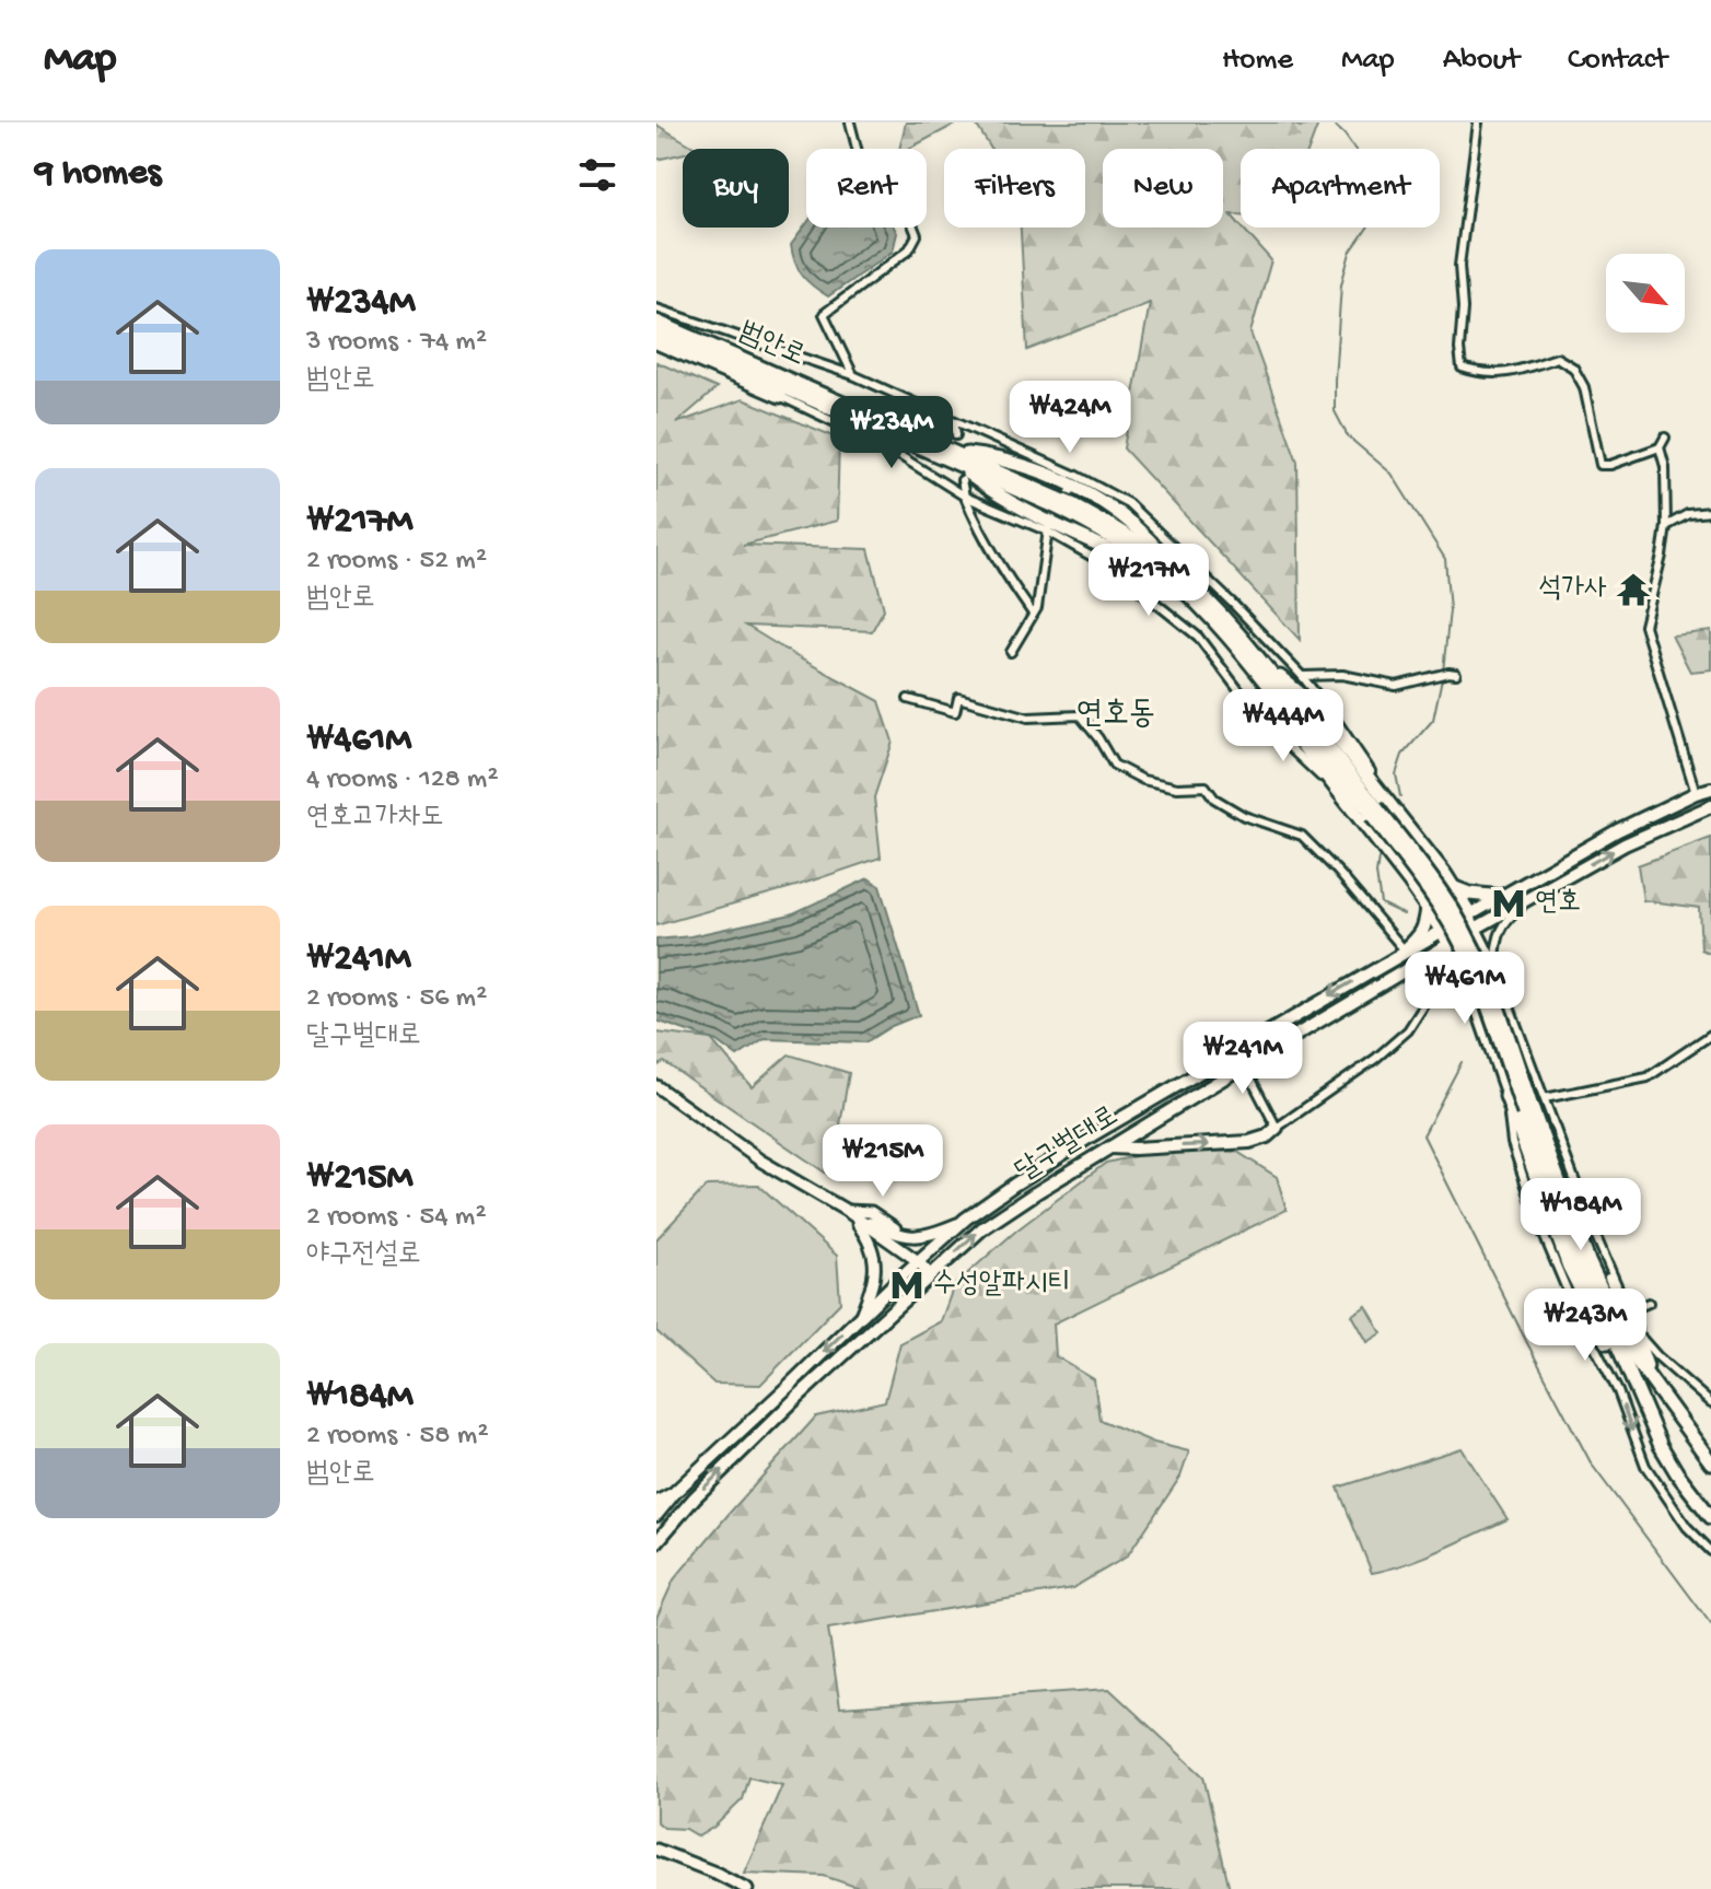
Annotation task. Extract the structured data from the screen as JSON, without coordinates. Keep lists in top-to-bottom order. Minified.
{"streets":{"highway":["범안로"],"main road":["달구벌대로"]},"districts":["연호동"],"places":{"temple":["석가사"],"metro station":["연호","수성알파시티"]},"north":"bottom right","page":{"header":"Map","nav":["Home","Map","About","Contact"],"heading":"9 homes","chip":["Buy","Rent","Filters","New","Apartment"],"list":[{"name":"₩234M","note":"3 rooms · 74 m² · 범안로"},{"name":"₩217M","note":"2 rooms · 52 m² · 범안로"},{"name":"₩461M","note":"4 rooms · 128 m² · 연호고가차도"},{"name":"₩241M","note":"2 rooms · 56 m² · 달구벌대로"},{"name":"₩215M","note":"2 rooms · 54 m² · 야구전설로"},{"name":"₩184M","note":"2 rooms · 58 m² · 범안로"}],"price":["₩424M","₩234M","₩217M","₩444M","₩461M","₩241M","₩215M","₩184M","₩243M"]}}
